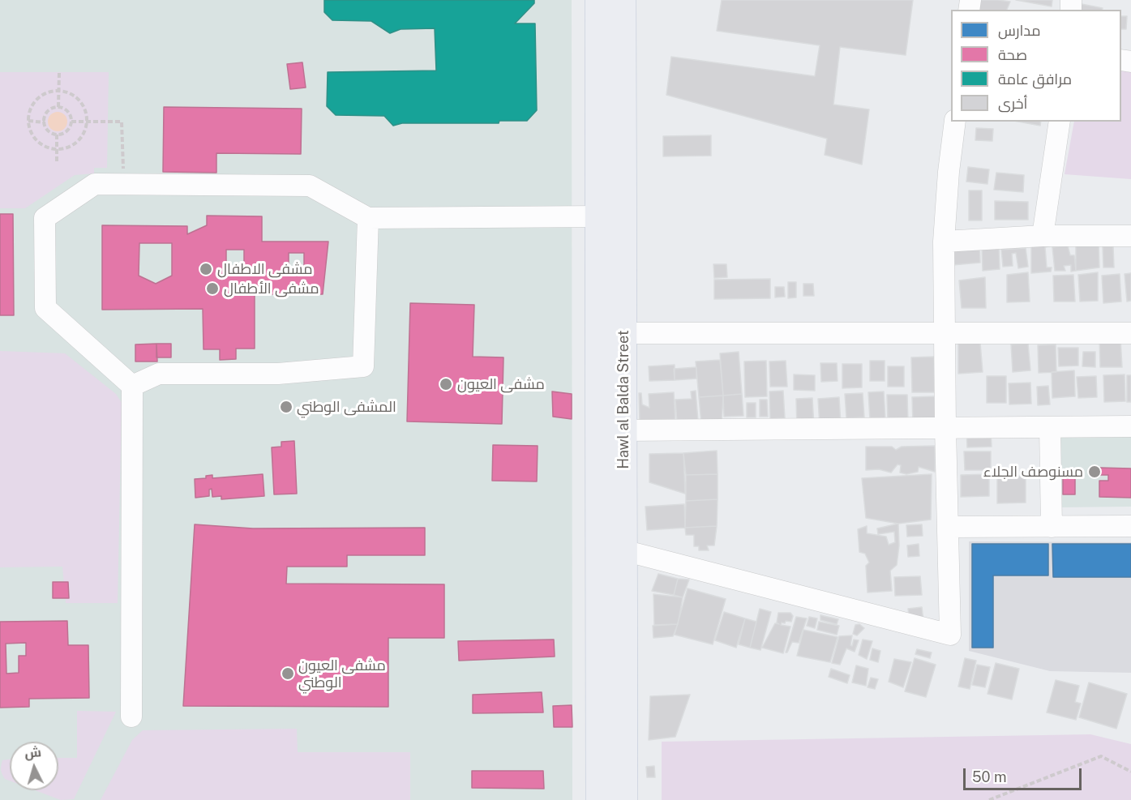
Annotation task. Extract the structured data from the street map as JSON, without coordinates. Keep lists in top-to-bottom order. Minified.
{"streets":{"main road":["Hawl al Balda Street"]},"places":["مشفى الاطفال","مشفى الأطفال","مشفى العيون","المشفى الوطني","مسنوصف الجلاء","مشفى العيون الوطني"],"legend":["مدارس","صحة","مرافق عامة","أخرى"],"scale_bar":"50 m","north":"top"}
